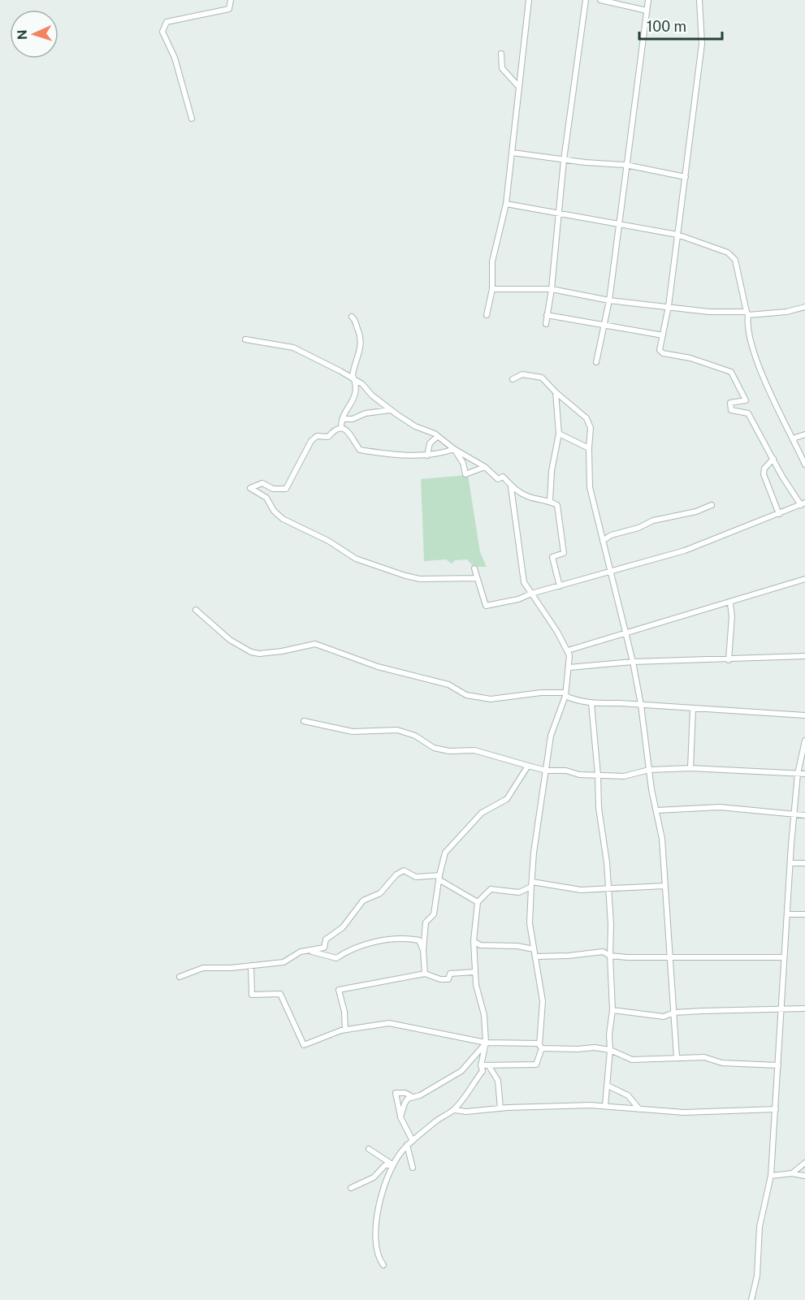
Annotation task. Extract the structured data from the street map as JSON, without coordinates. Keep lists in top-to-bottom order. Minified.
{"scale_bar":"100 m","north":"left"}
